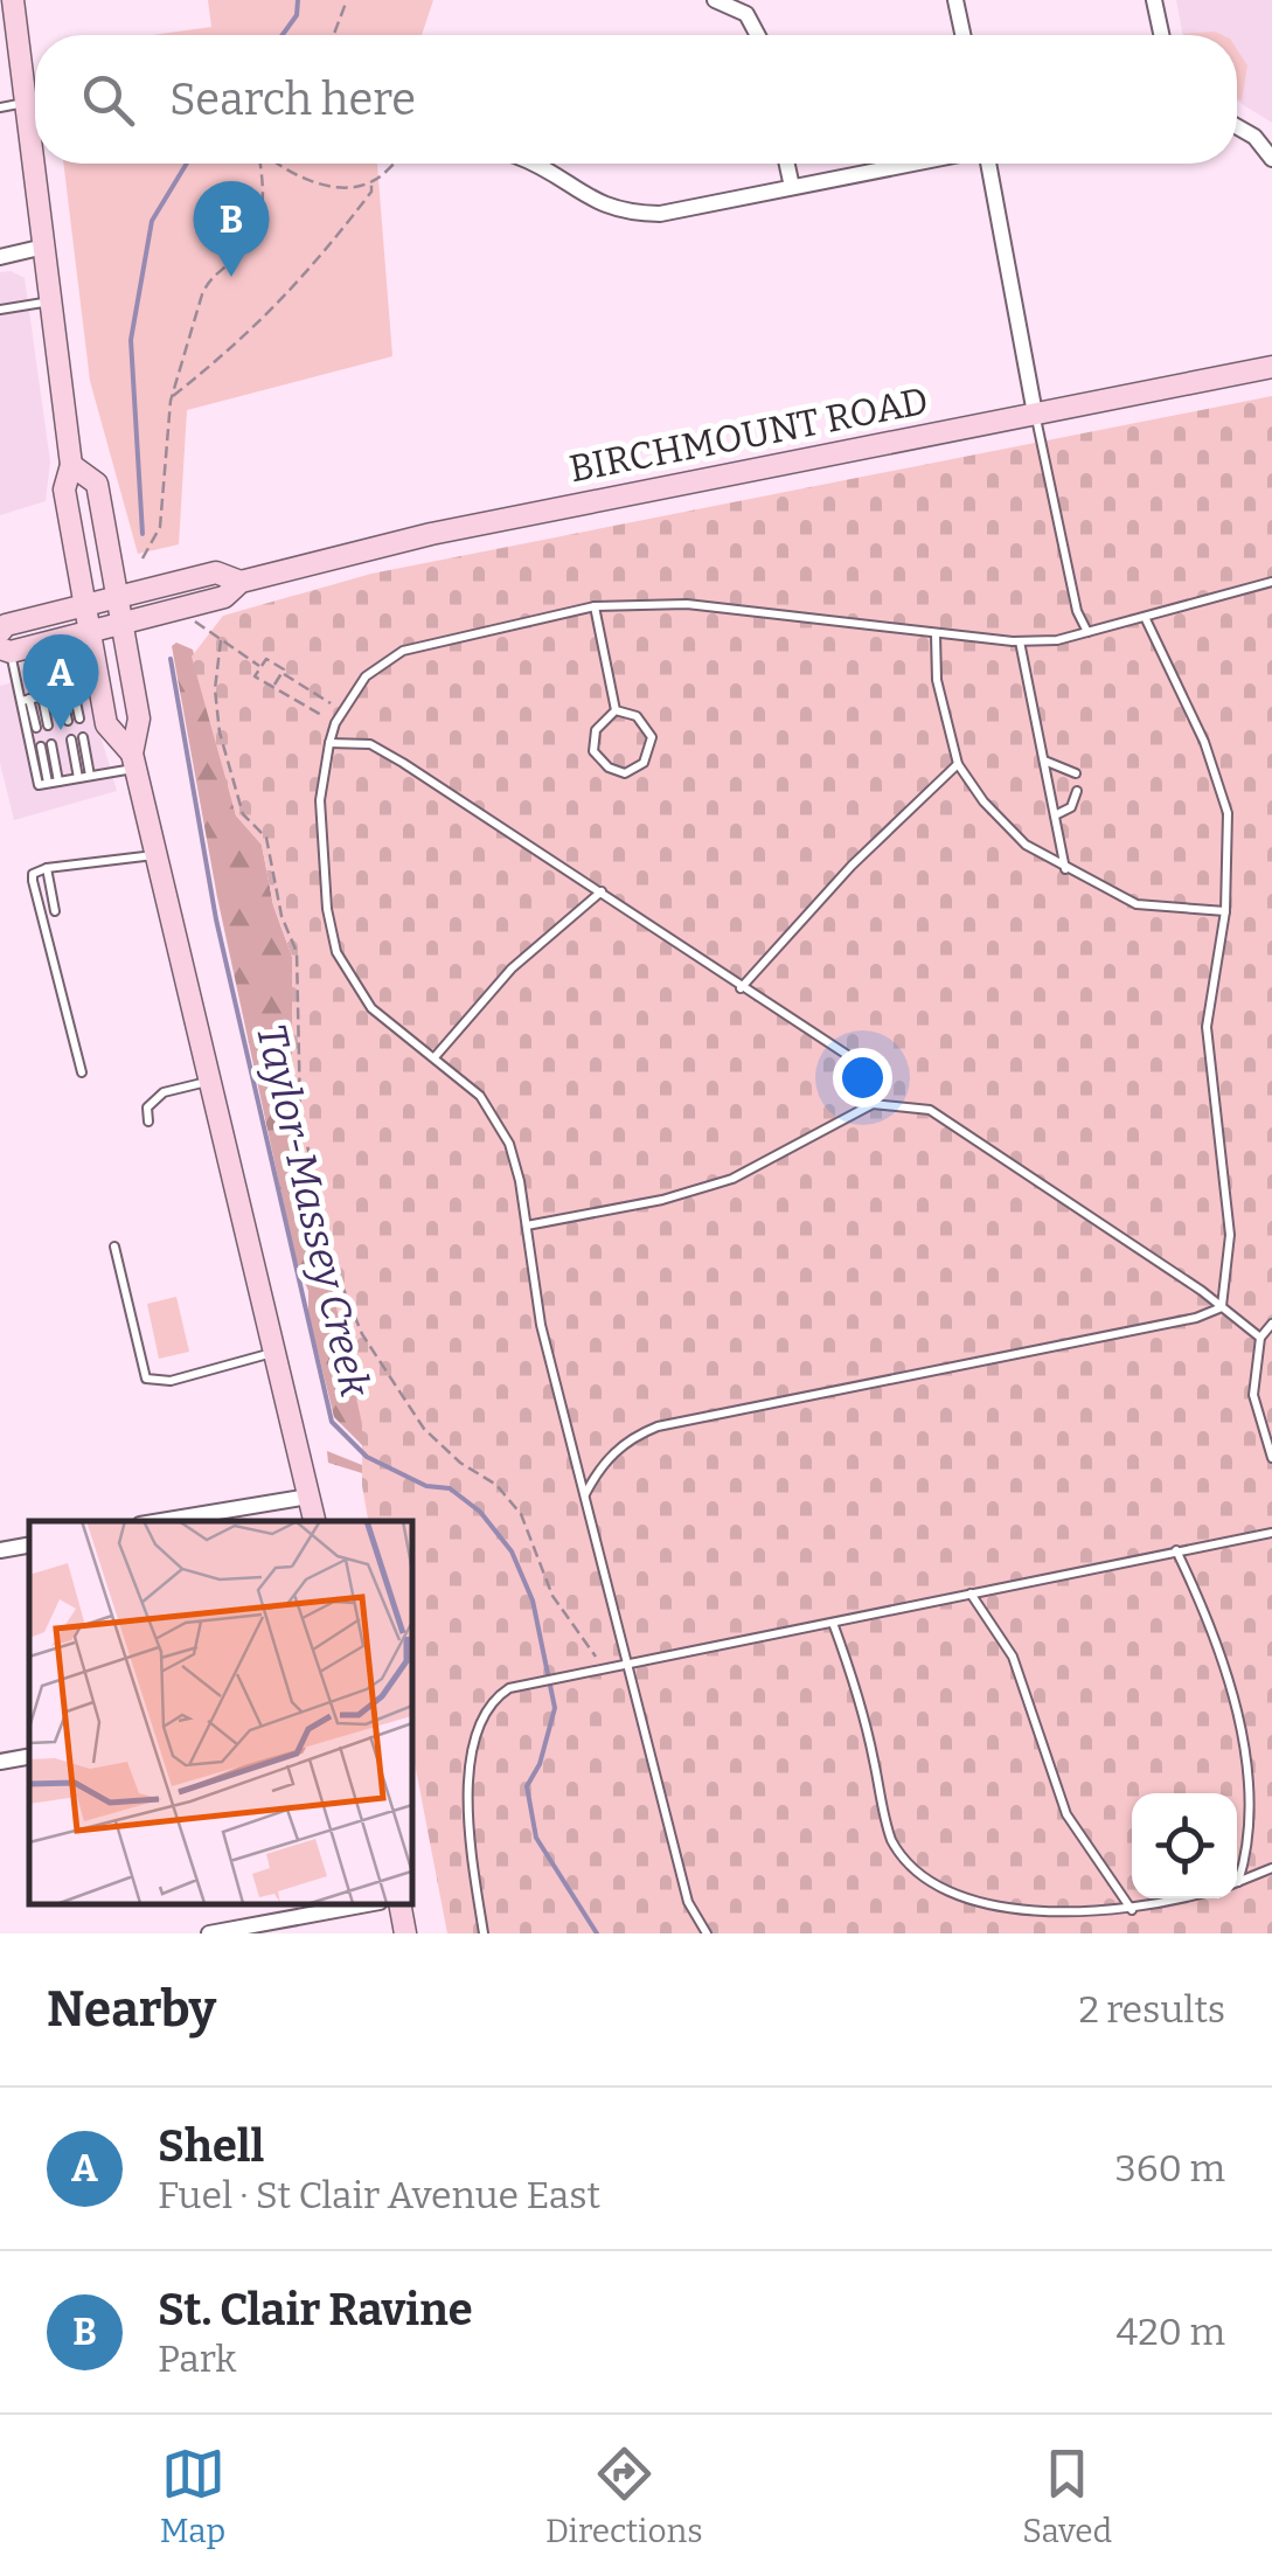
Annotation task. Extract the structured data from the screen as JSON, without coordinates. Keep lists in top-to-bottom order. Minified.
{"streets":{"main road":["BIRCHMOUNT ROAD"]},"water":["Taylor-Massey Creek"],"page":{"search":"Search here","pins":["B","A"],"heading":["Nearby","2 results"],"list":[{"mark":"A","name":"Shell","note":"Fuel · St Clair Avenue East","value":"360 m"},{"mark":"B","name":"St. Clair Ravine","note":"Park","value":"420 m"}],"nav":["Map","Directions","Saved"]}}
